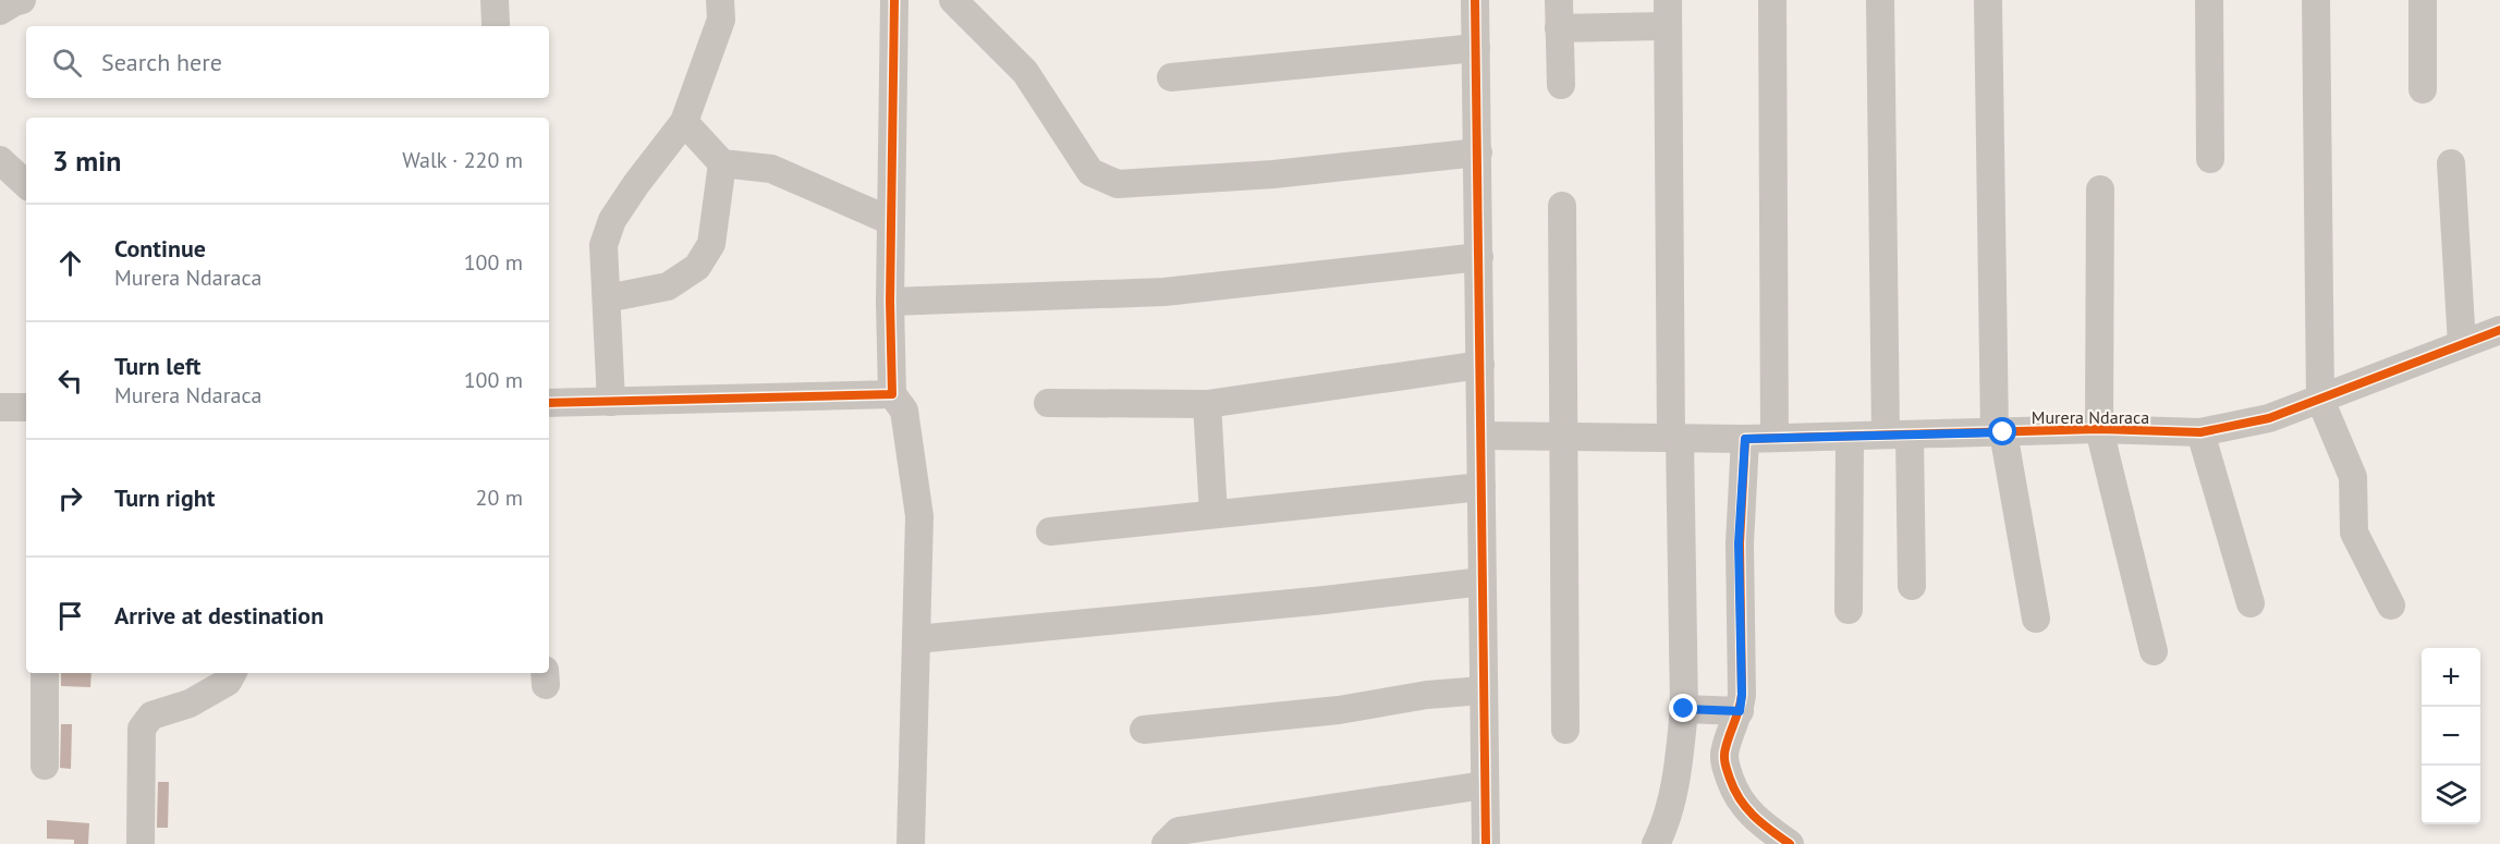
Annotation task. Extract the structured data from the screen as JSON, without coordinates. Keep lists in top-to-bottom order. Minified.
{"streets":{"street":["Murera Ndaraca"]},"page":{"search":"Search here","heading":["3 min","Walk · 220 m"],"list":[["Continue","Murera Ndaraca","100 m"],["Turn left","Murera Ndaraca","100 m"],["Turn right","20 m"],"Arrive at destination"],"map_buttons":["+","−"]}}
